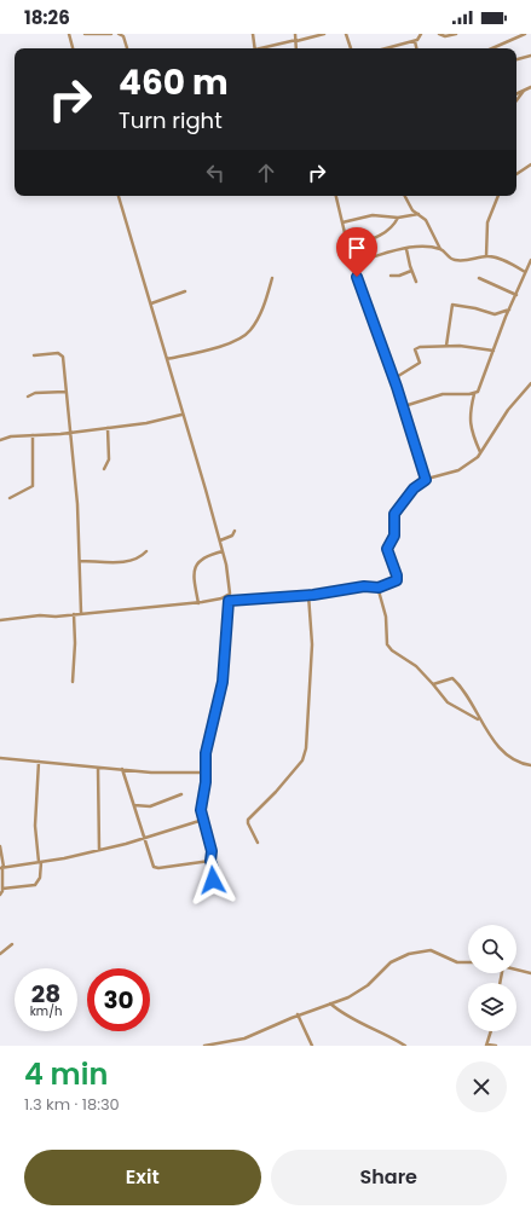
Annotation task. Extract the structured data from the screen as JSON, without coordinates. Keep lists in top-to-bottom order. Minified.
{"page":{"status":"18:26","turn":["460 m","Turn right"],"speed":"28 km/h","limit":"30","heading":["4 min","1.3 km · 18:30"],"buttons":["Exit","Share"]}}
